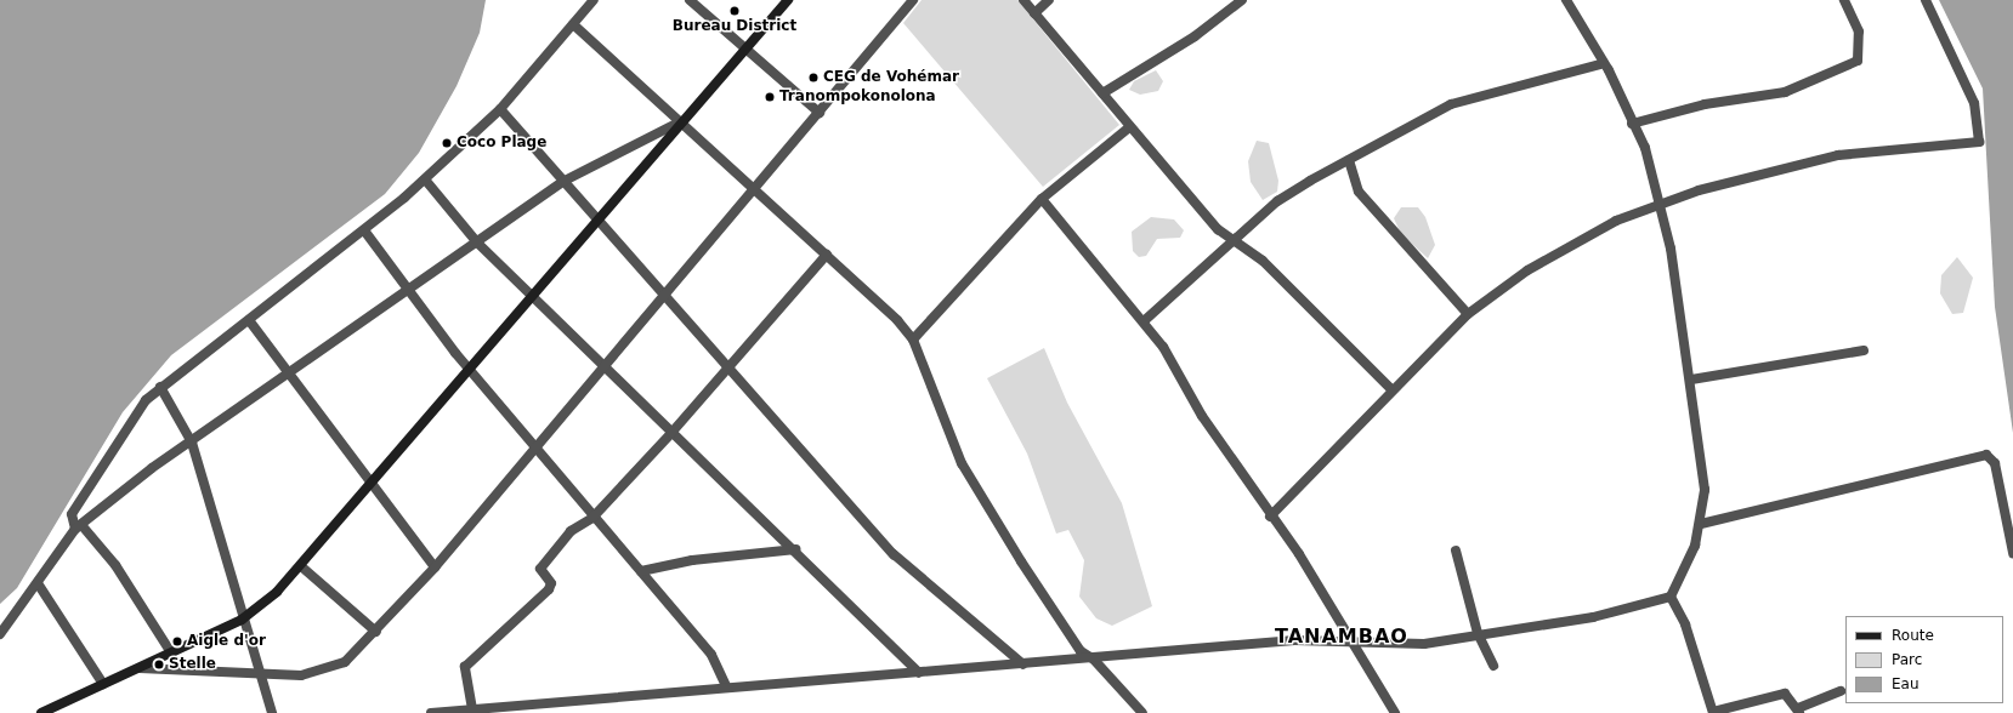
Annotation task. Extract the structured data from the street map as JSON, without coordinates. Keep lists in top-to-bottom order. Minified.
{"districts":["TANAMBAO"],"places":["Bureau District","CEG de Vohémar","Tranompokonolona","Coco Plage","Aigle d'or","Stelle"],"legend":["Route","Parc","Eau"]}
